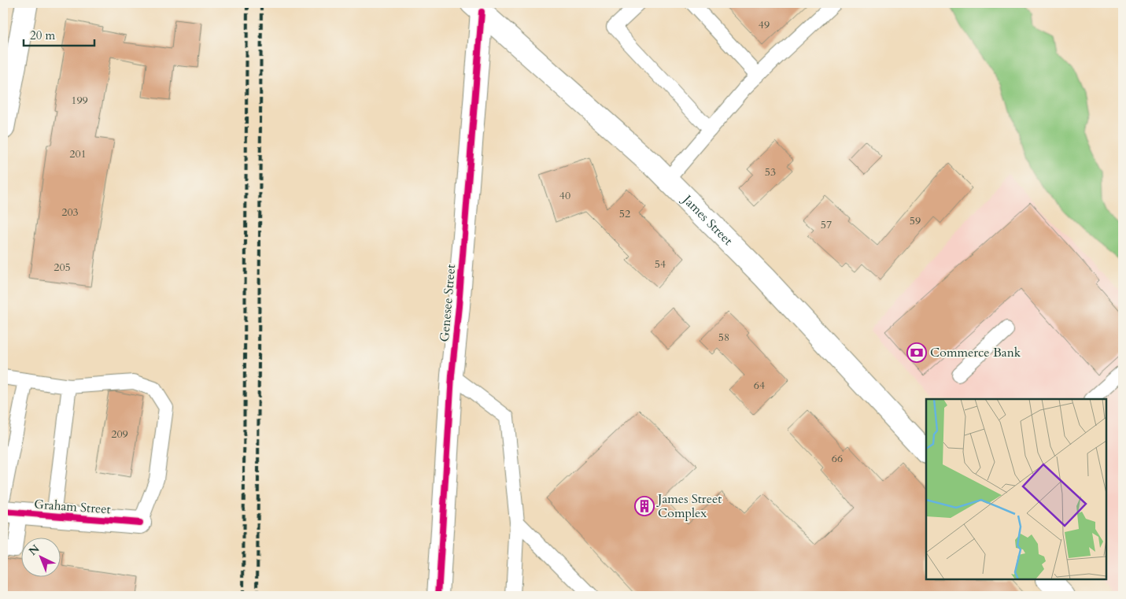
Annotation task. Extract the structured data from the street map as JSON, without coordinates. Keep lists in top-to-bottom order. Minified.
{"streets":{"main road":["James Street","Genesee Street","Graham Street"]},"crossings":[["James Street","Genesee Street"]],"places":{"bank":["Commerce Bank"],"building":["James Street Complex"]},"house_numbers":["49","199","201","53","40","203","52","59","57","54","205","58","64","209","66"],"scale_bar":"20 m","north":"top left"}
